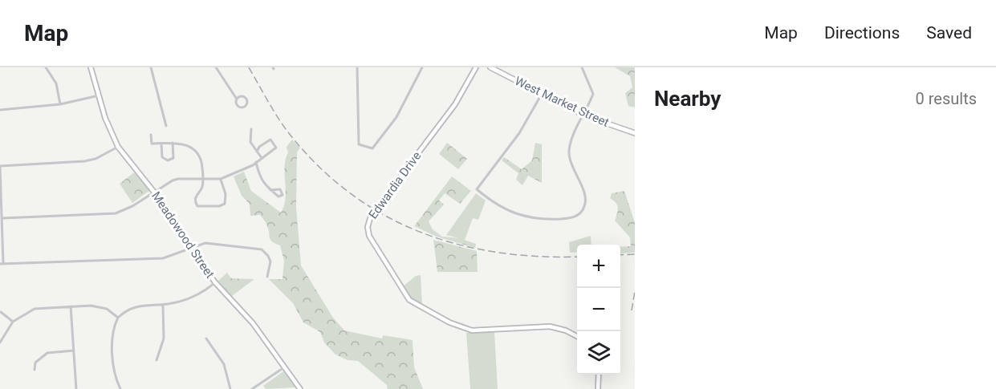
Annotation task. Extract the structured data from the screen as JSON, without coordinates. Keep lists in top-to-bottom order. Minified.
{"streets":{"main road":["West Market Street","Edwardia Drive","Meadowood Street"]},"page":{"header":"Map","nav":["Map","Directions","Saved"],"heading":["Nearby","0 results"],"map_buttons":["+","−"]}}
